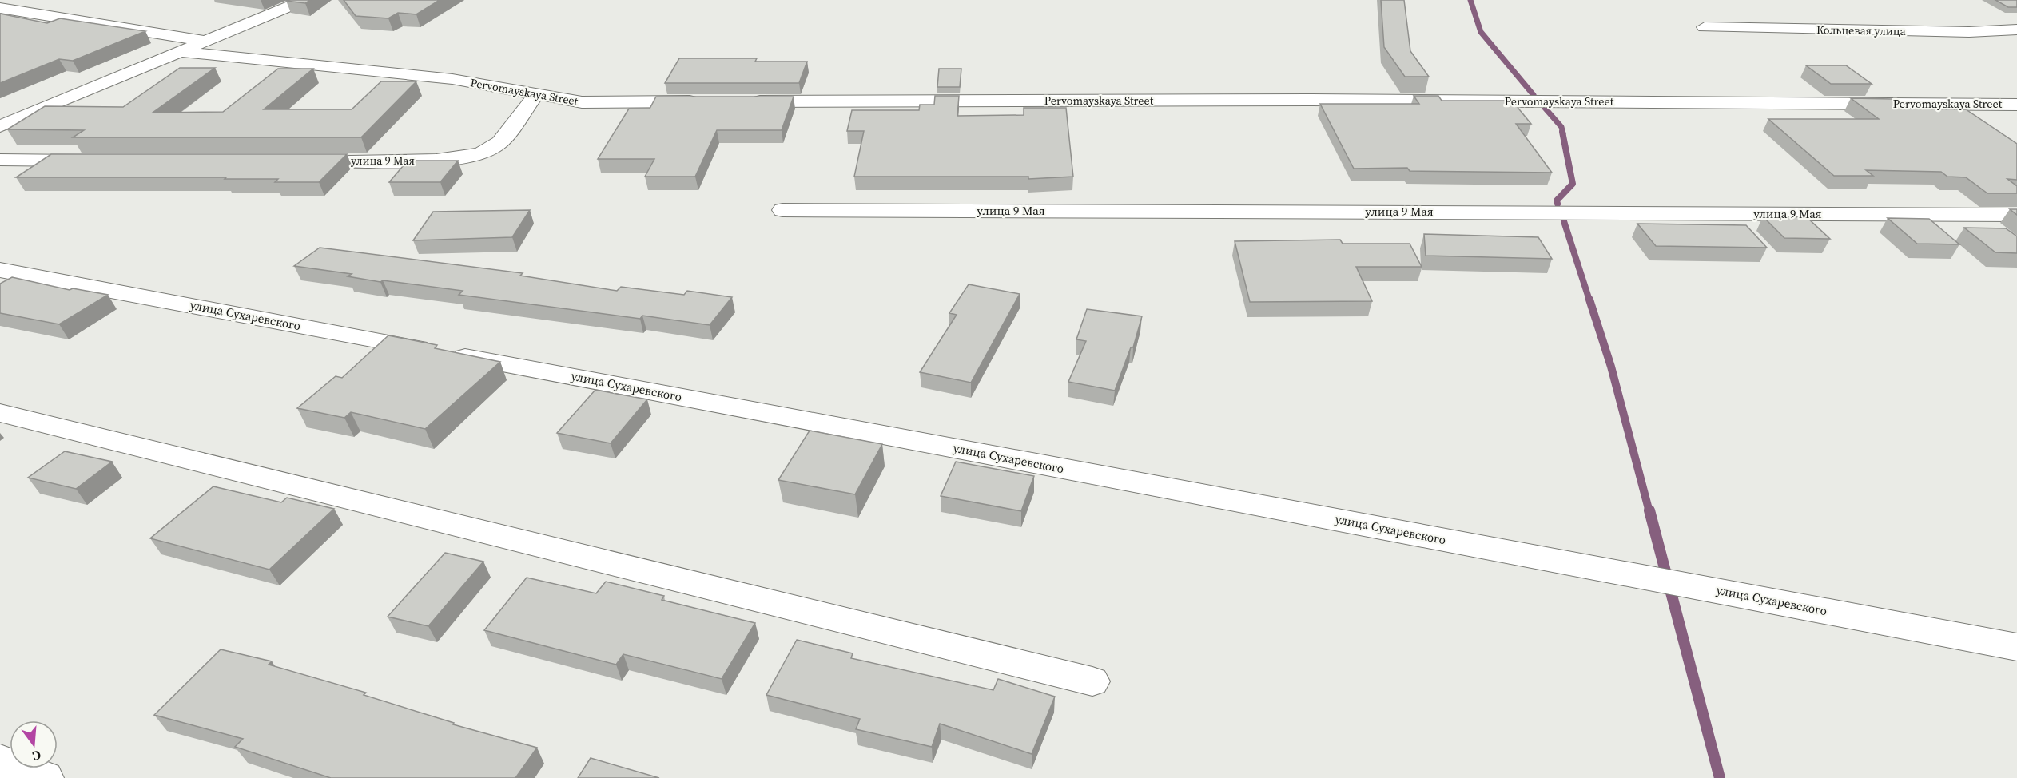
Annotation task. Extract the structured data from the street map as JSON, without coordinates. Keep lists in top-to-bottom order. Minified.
{"streets":{"street":["Кольцевая улица","Pervomayskaya Street","улица 9 Мая","улица Сухаревского"]},"crossings":[["Pervomayskaya Street","улица 9 Мая"]],"north":"bottom"}
